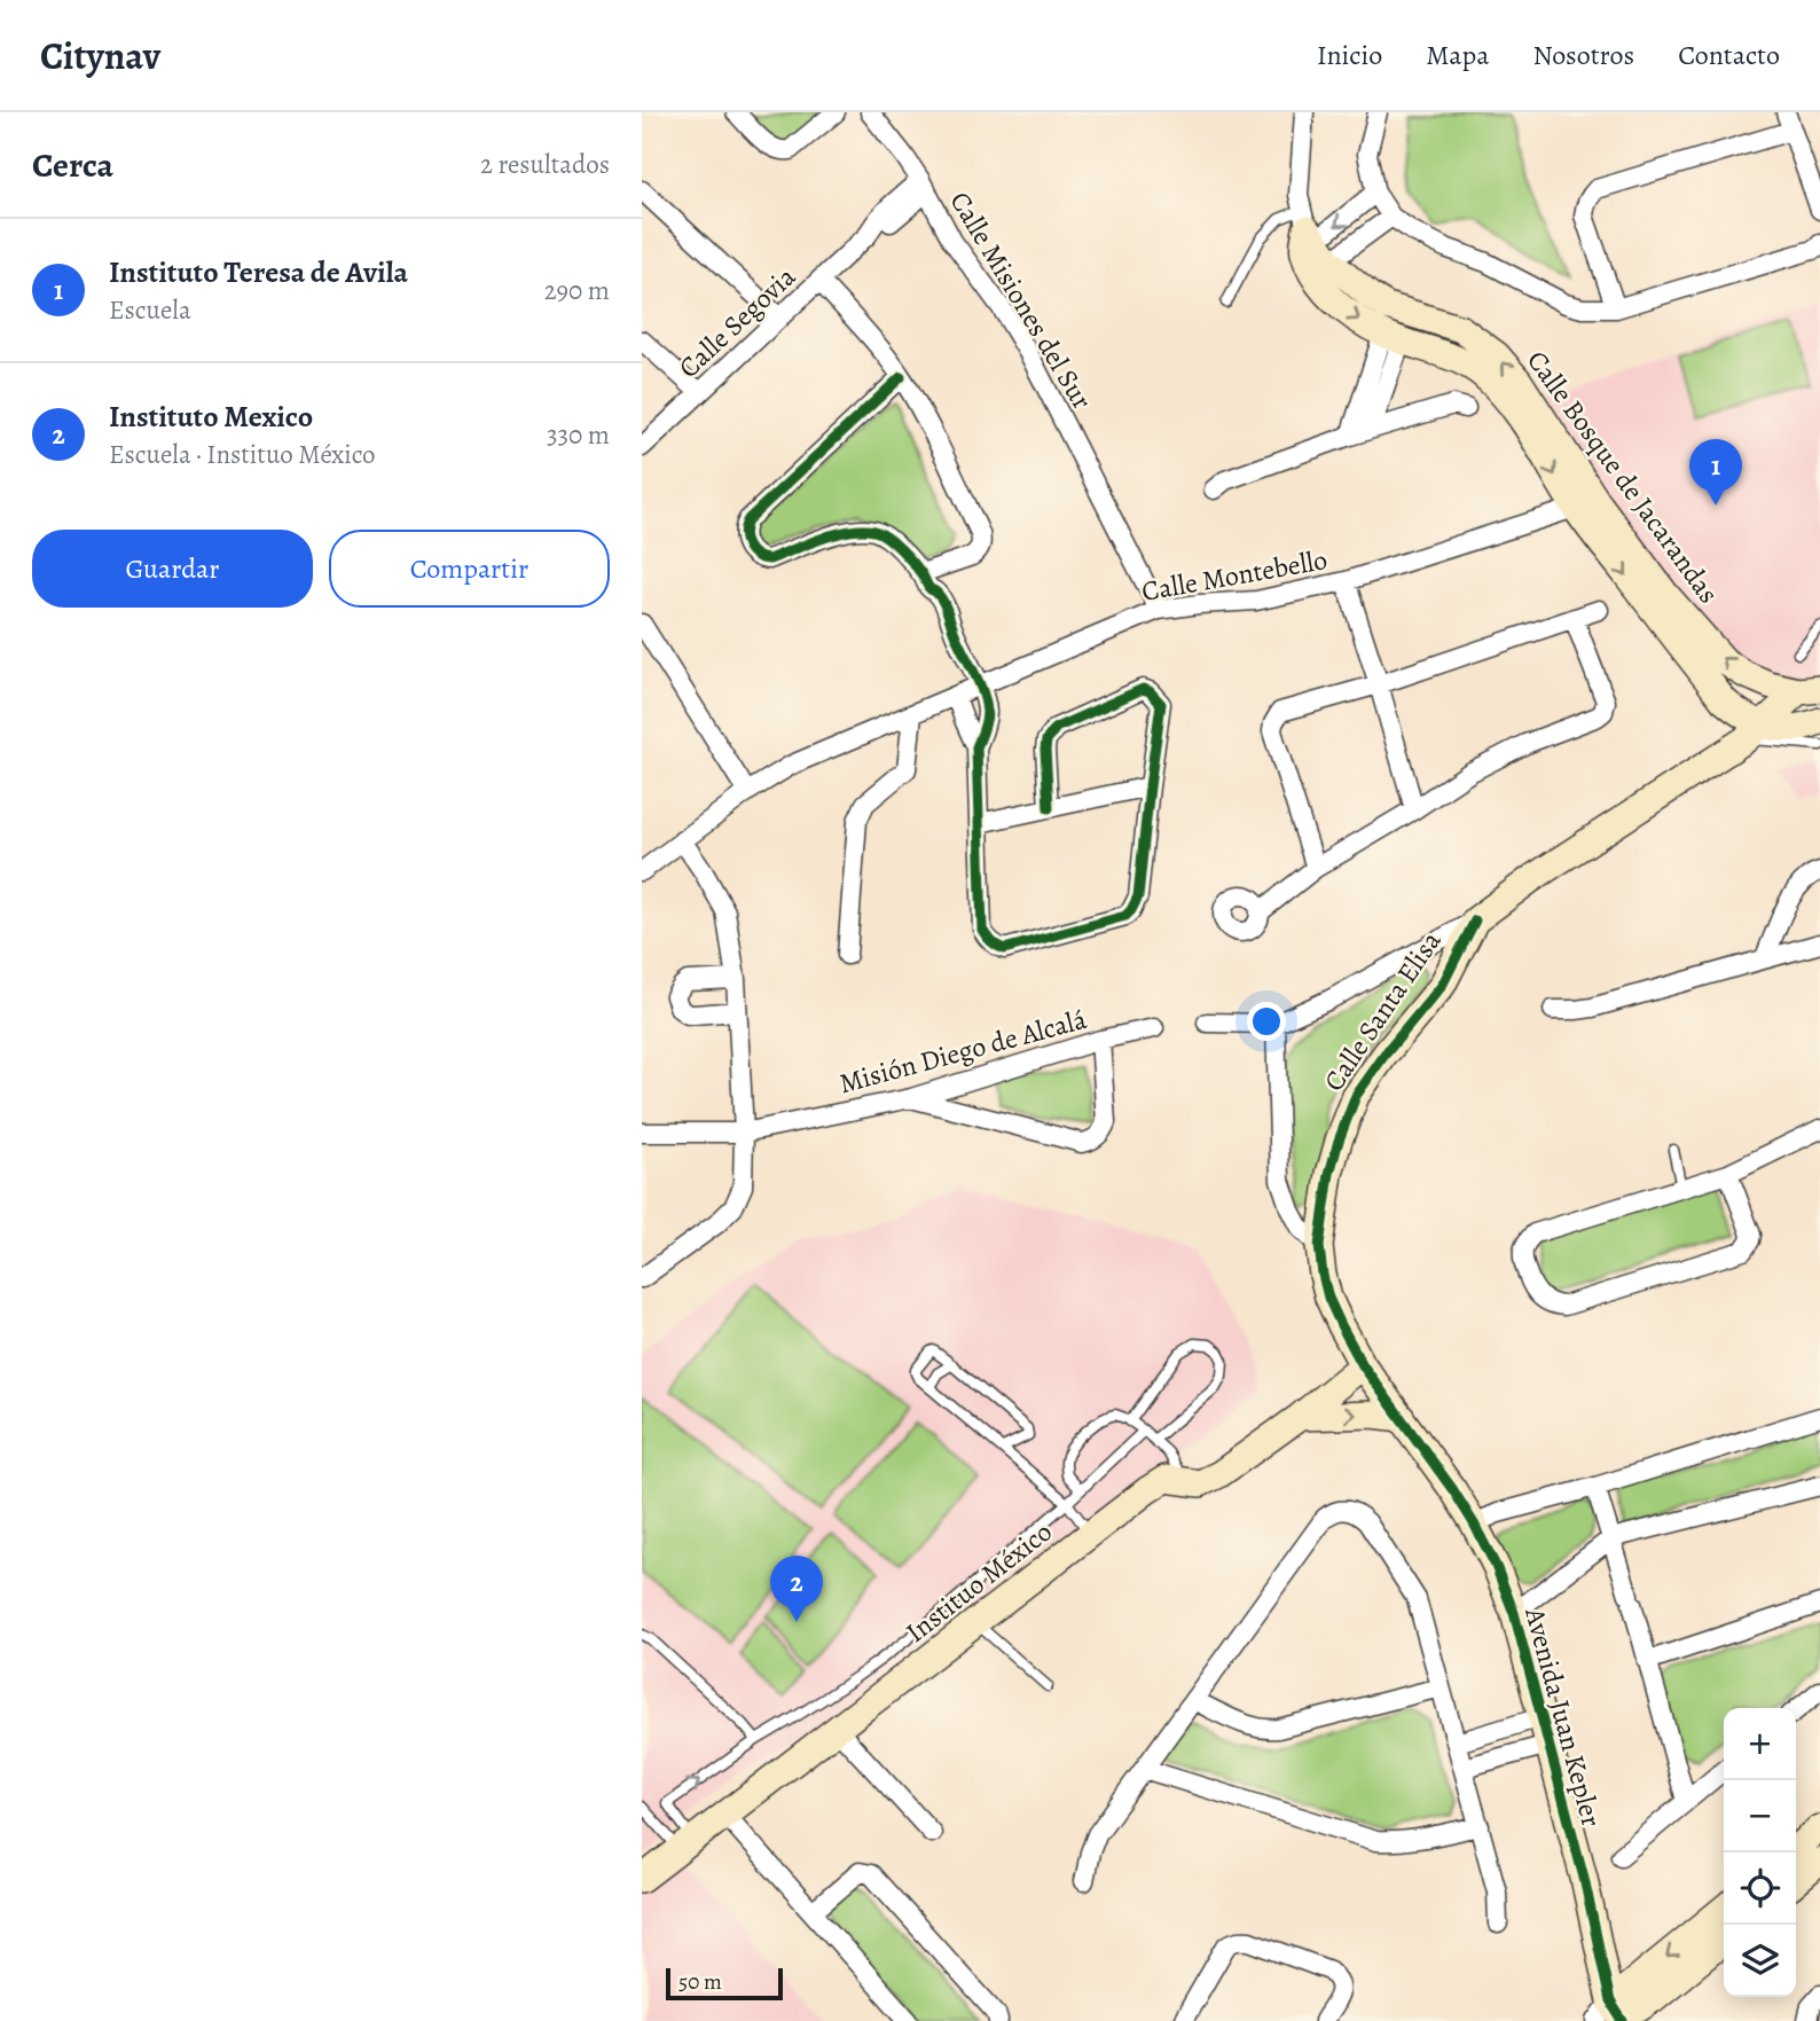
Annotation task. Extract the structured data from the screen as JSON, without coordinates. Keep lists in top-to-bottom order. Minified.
{"streets":{"street":["Calle Misiones del Sur","Calle Segovia","Calle Bosque de Jacarandas","Calle Montebello","Calle Santa Elisa","Misión Diego de Alcalá","Instituo México","Avenida Juan Kepler"]},"crossings":[["Calle Misiones del Sur","Calle Segovia"],["Calle Misiones del Sur","Calle Montebello"],["Calle Bosque de Jacarandas","Calle Montebello"],["Calle Bosque de Jacarandas","Calle Santa Elisa"],["Calle Santa Elisa","Instituo México"],["Calle Santa Elisa","Avenida Juan Kepler"],["Instituo México","Avenida Juan Kepler"]],"scale_bar":"50 m","page":{"header":"Citynav","nav":["Inicio","Mapa","Nosotros","Contacto"],"heading":["Cerca","2 resultados"],"list":[{"mark":"1","name":"Instituto Teresa de Avila","note":"Escuela","value":"290 m"},{"mark":"2","name":"Instituto Mexico","note":"Escuela · Instituo México","value":"330 m"}],"pins":["1","2"],"buttons":["Guardar","Compartir"],"map_buttons":["+","−"],"scale":"50 m"}}
